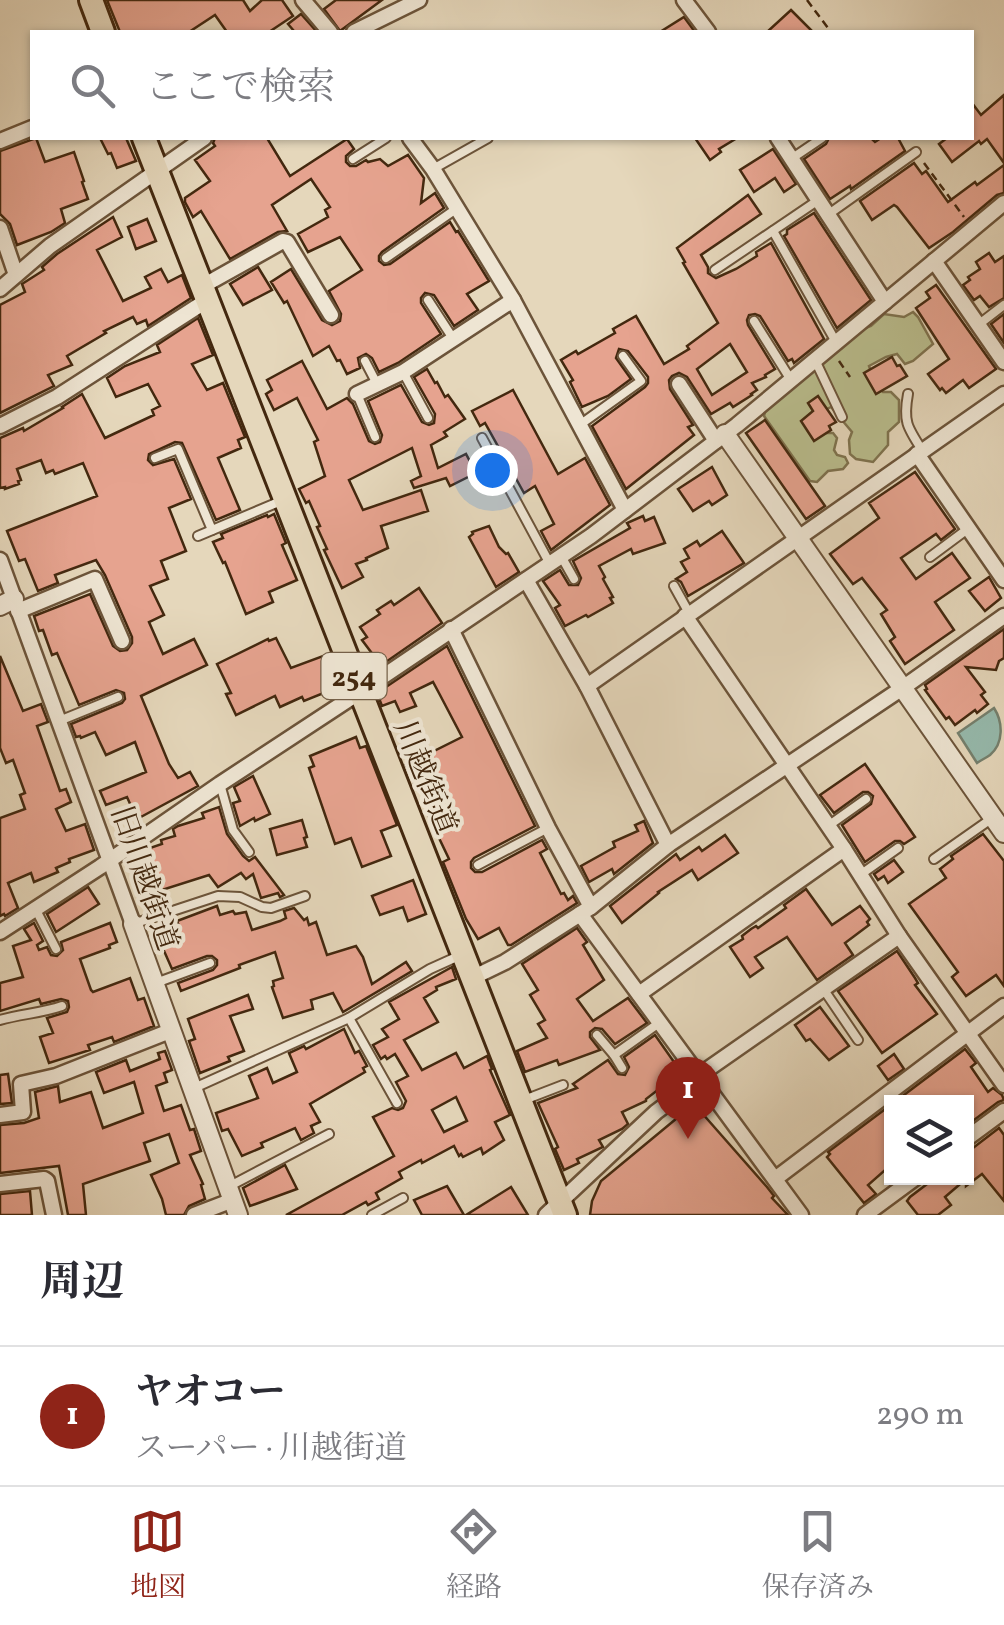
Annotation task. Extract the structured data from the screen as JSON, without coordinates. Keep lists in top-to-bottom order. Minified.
{"streets":{"highway":["254","川越街道"],"street":["旧川越街道"]},"page":{"search":"ここで検索","pins":"1","heading":"周辺","list":[{"mark":"1","name":"ヤオコー","note":"スーパー · 川越街道","value":"290 m"}],"nav":["地図","経路","保存済み"]}}
